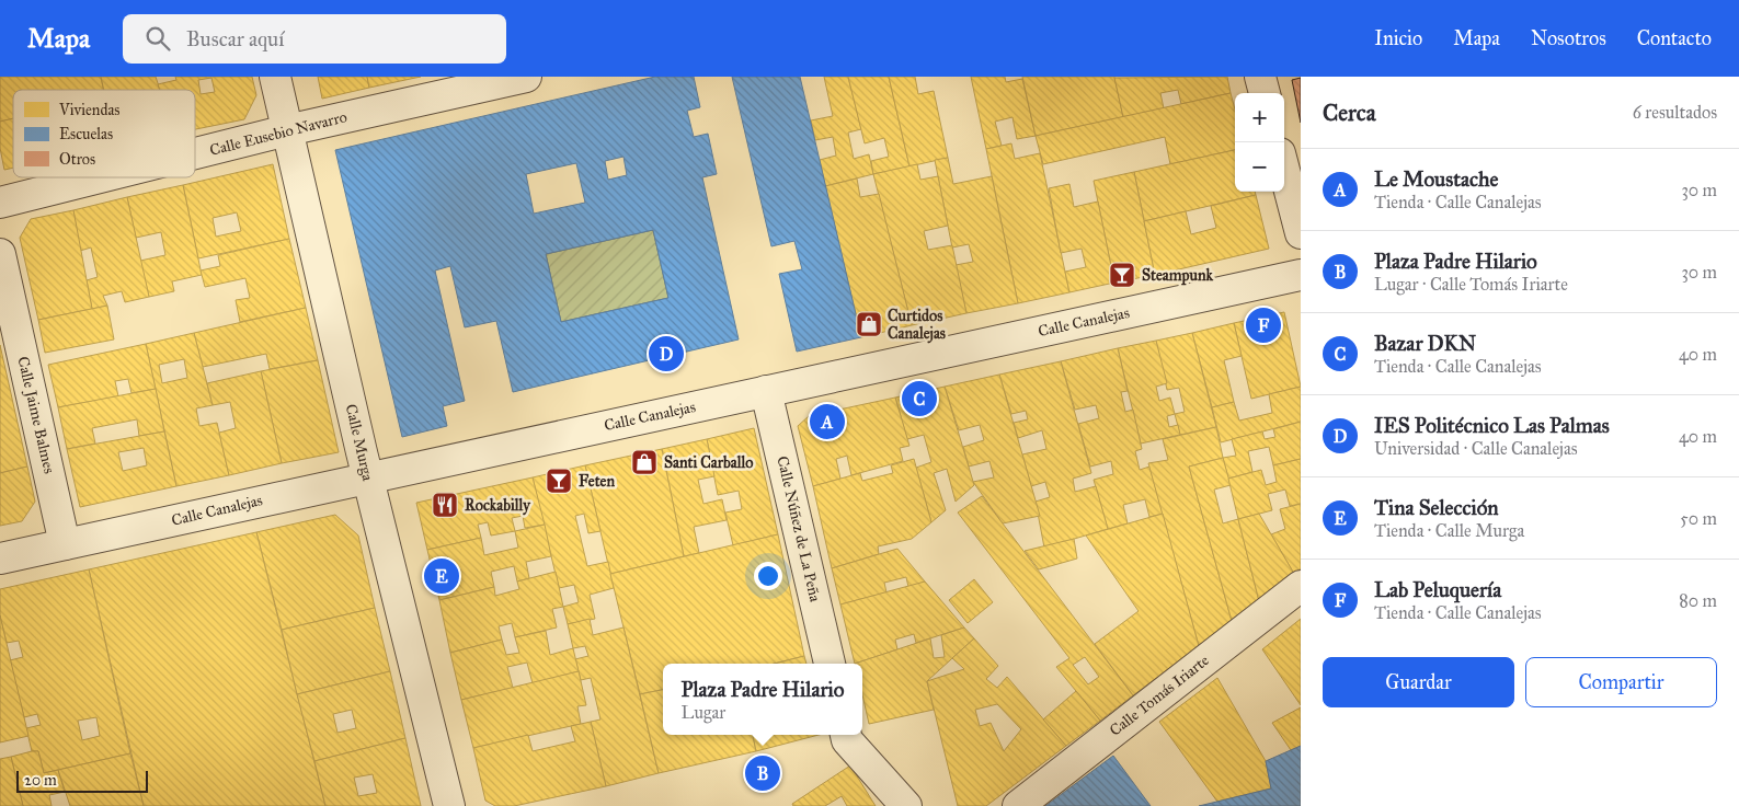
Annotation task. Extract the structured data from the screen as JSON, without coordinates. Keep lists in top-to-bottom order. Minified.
{"streets":{"street":["Calle Eusebio Navarro","Calle Canalejas","Calle Jaime Balmes","Calle Murga","Calle Núñez de La Peña","Calle Tomás Iriarte"]},"crossings":[["Calle Eusebio Navarro","Calle Murga"],["Calle Canalejas","Calle Jaime Balmes"],["Calle Canalejas","Calle Murga"],["Calle Canalejas","Calle Núñez de La Peña"]],"places":{"bar":["Steampunk","Feten"],"shop":["Curtidos Canalejas","Santi Carballo"],"restaurant":["Rockabilly"]},"legend":["Viviendas","Escuelas","Otros"],"scale_bar":"20 m","page":{"header":"Mapa","search":"Buscar aquí","nav":["Inicio","Mapa","Nosotros","Contacto"],"heading":["Cerca","6 resultados"],"map_buttons":["+","−"],"list":[{"mark":"A","name":"Le Moustache","note":"Tienda · Calle Canalejas","value":"30 m"},{"mark":"B","name":"Plaza Padre Hilario","note":"Lugar · Calle Tomás Iriarte","value":"30 m"},{"mark":"C","name":"Bazar DKN","note":"Tienda · Calle Canalejas","value":"40 m"},{"mark":"D","name":"IES Politécnico Las Palmas","note":"Universidad · Calle Canalejas","value":"40 m"},{"mark":"E","name":"Tina Selección","note":"Tienda · Calle Murga","value":"50 m"},{"mark":"F","name":"Lab Peluquería","note":"Tienda · Calle Canalejas","value":"80 m"}],"pins":["F","D","C","A","E","B"],"buttons":["Guardar","Compartir"],"popup":["Plaza Padre Hilario","Lugar"],"scale":"20 m"}}
